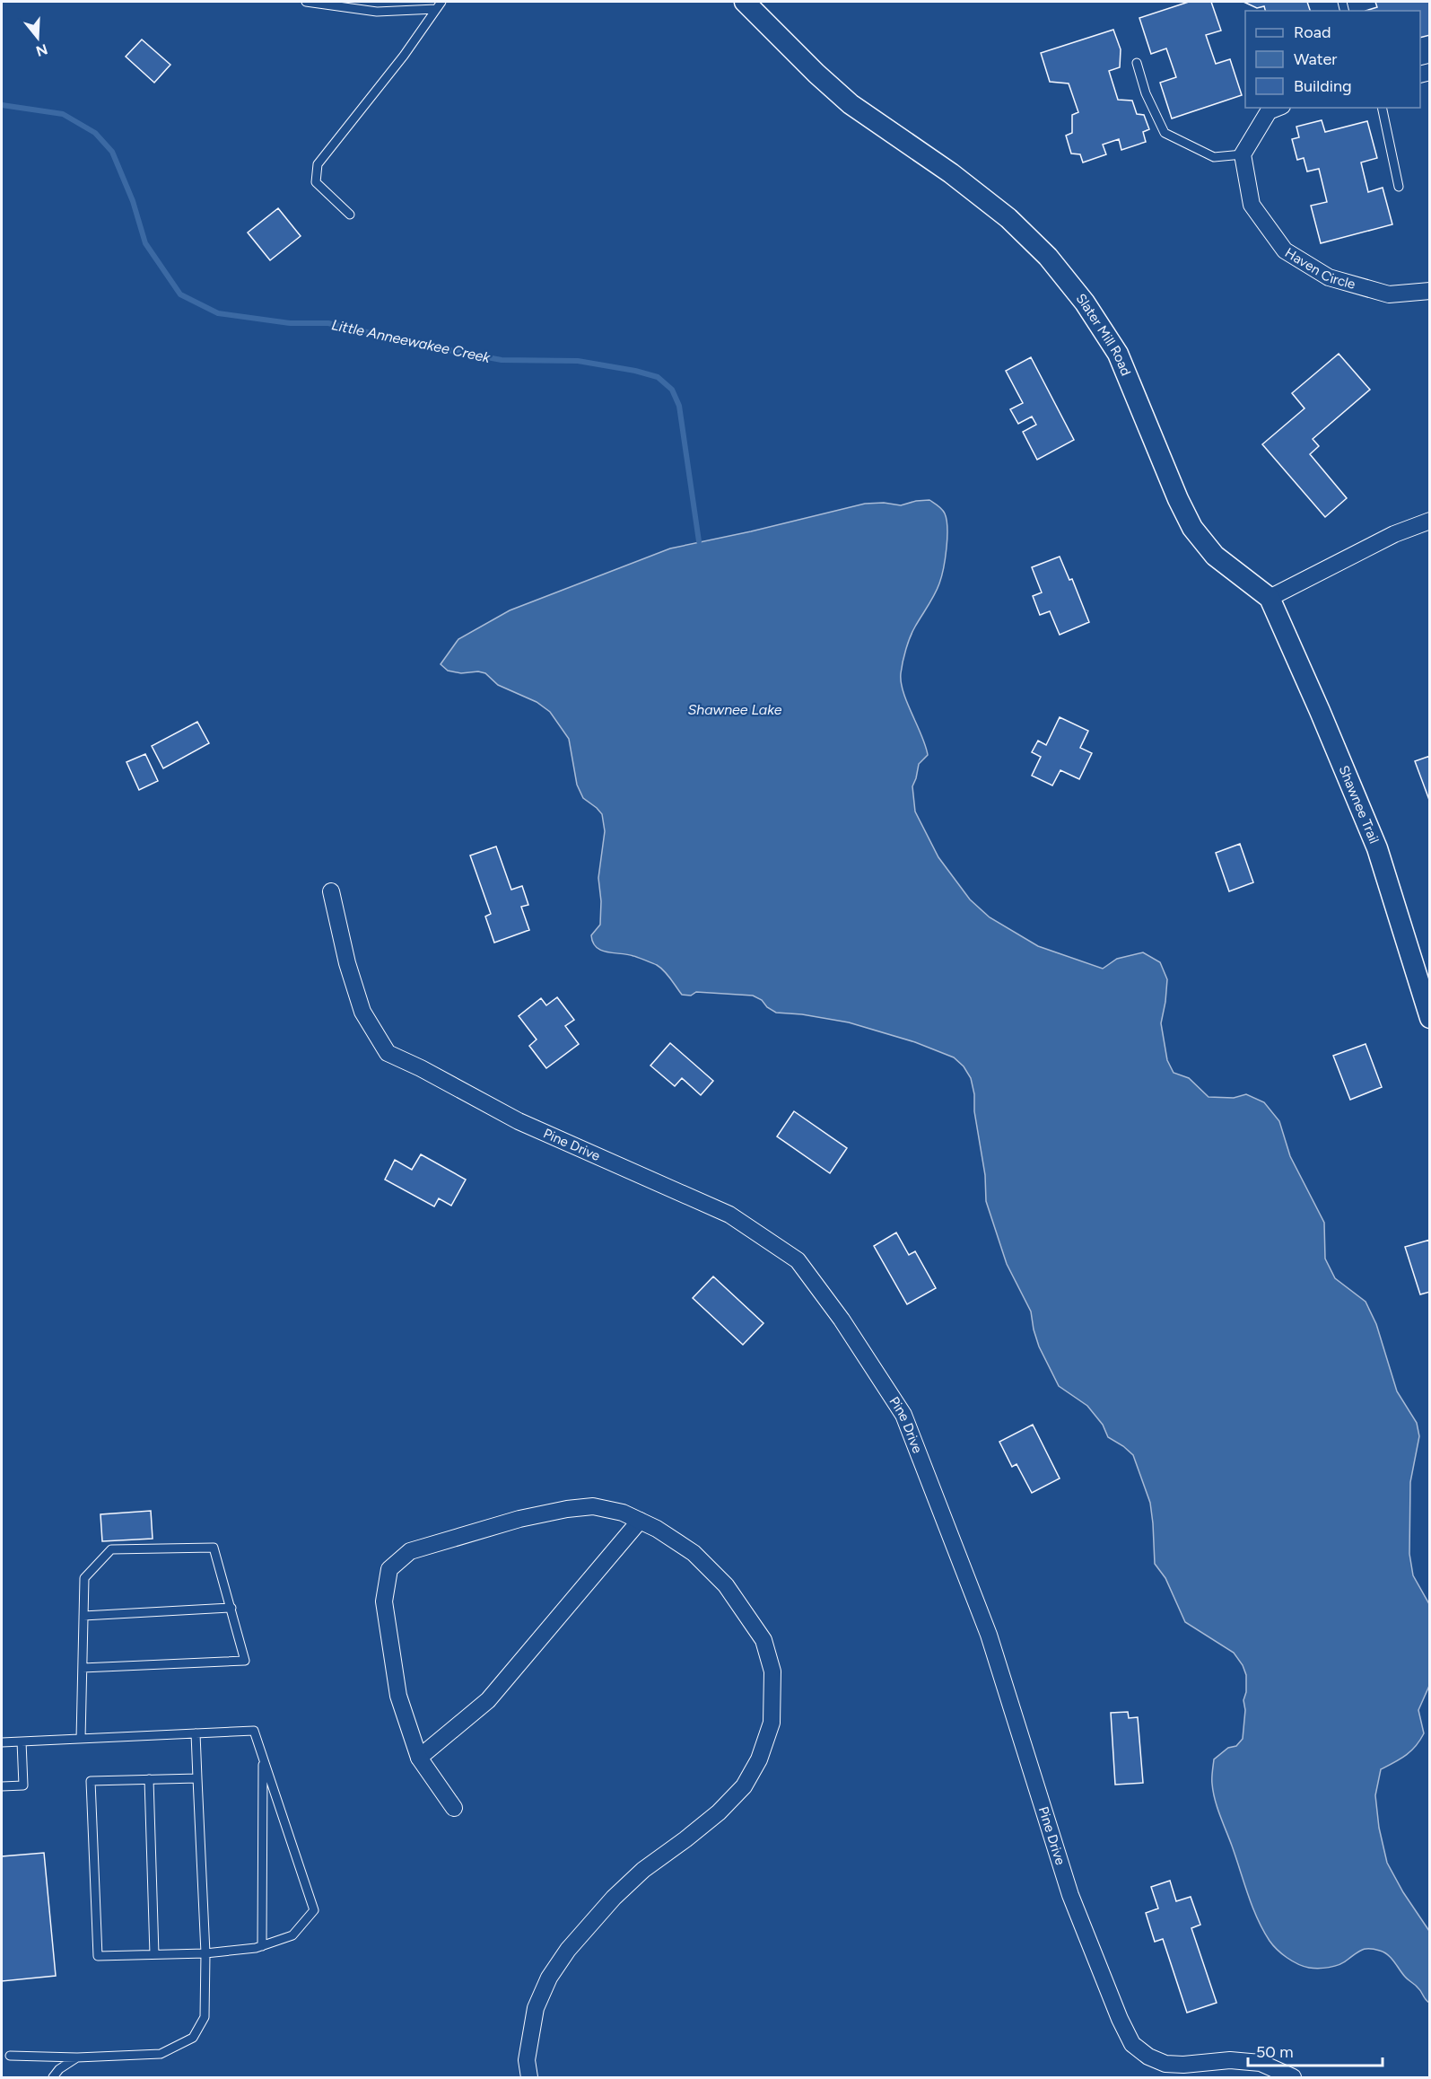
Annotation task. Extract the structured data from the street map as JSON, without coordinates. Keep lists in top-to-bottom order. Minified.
{"streets":{"street":["Haven Circle","Slater Mill Road","Shawnee Trail","Pine Drive"]},"crossings":[["Slater Mill Road","Shawnee Trail"]],"water":["Little Anneewakee Creek","Shawnee Lake"],"legend":["Road","Water","Building"],"scale_bar":"50 m","north":"bottom"}
